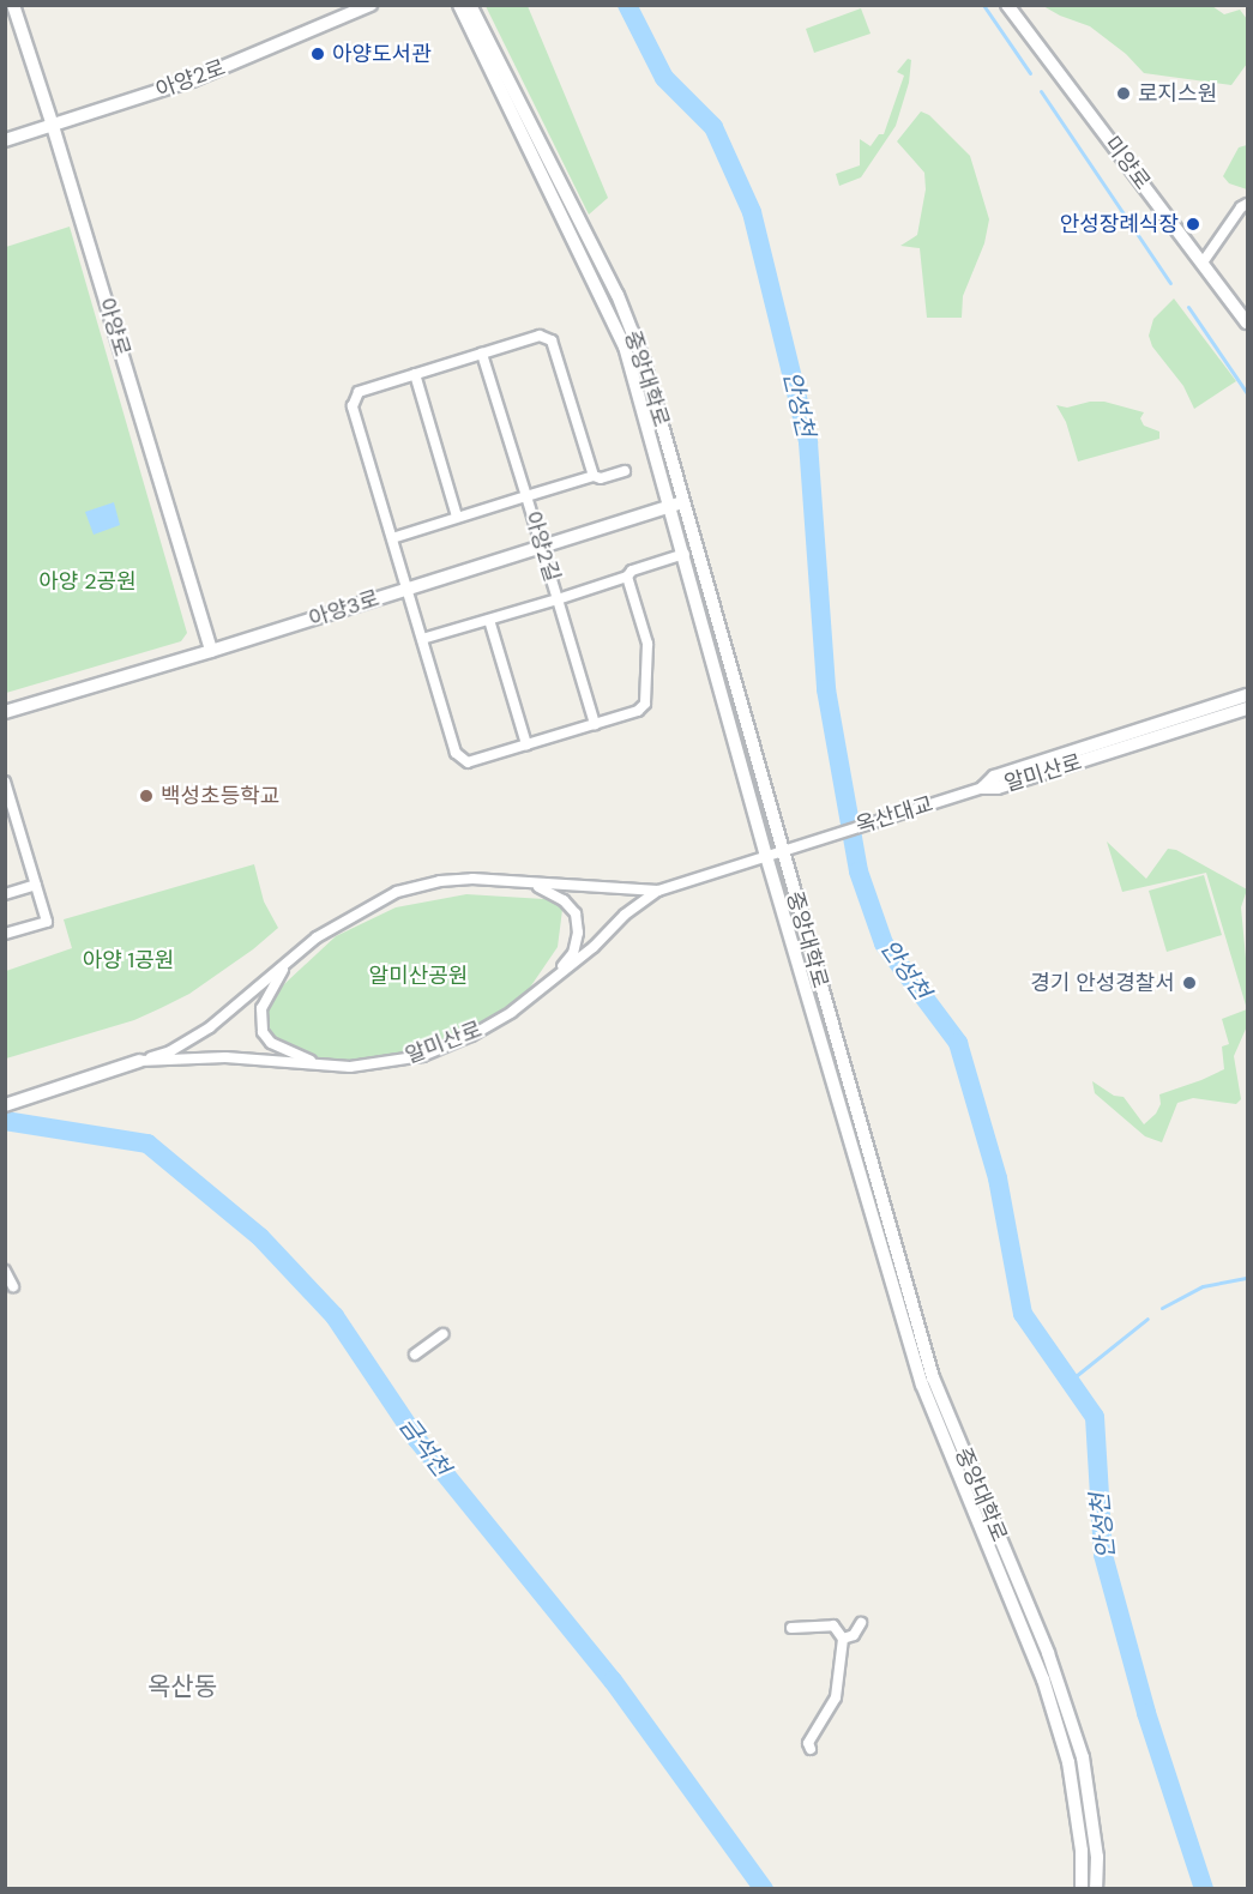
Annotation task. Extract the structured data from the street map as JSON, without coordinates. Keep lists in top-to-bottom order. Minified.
{"streets":{"street":["아양2로","미양로","아양로","중앙대학로","아양2길","아양3로","알미산로","옥산대교"]},"crossings":[["아양2로","아양로"],["아양로","아양3로"],["중앙대학로","아양2길"],["중앙대학로","아양3로"],["중앙대학로","알미산로"],["아양2길","아양3로"],["알미산로","옥산대교"]],"districts":["옥산동"],"water":["안성천","금석천"],"parks":["아양 2공원","아양 1공원","알미산공원"],"places":["아양도서관","로지스원","안성장례식장","백성초등학교","경기 안성경찰서"]}
